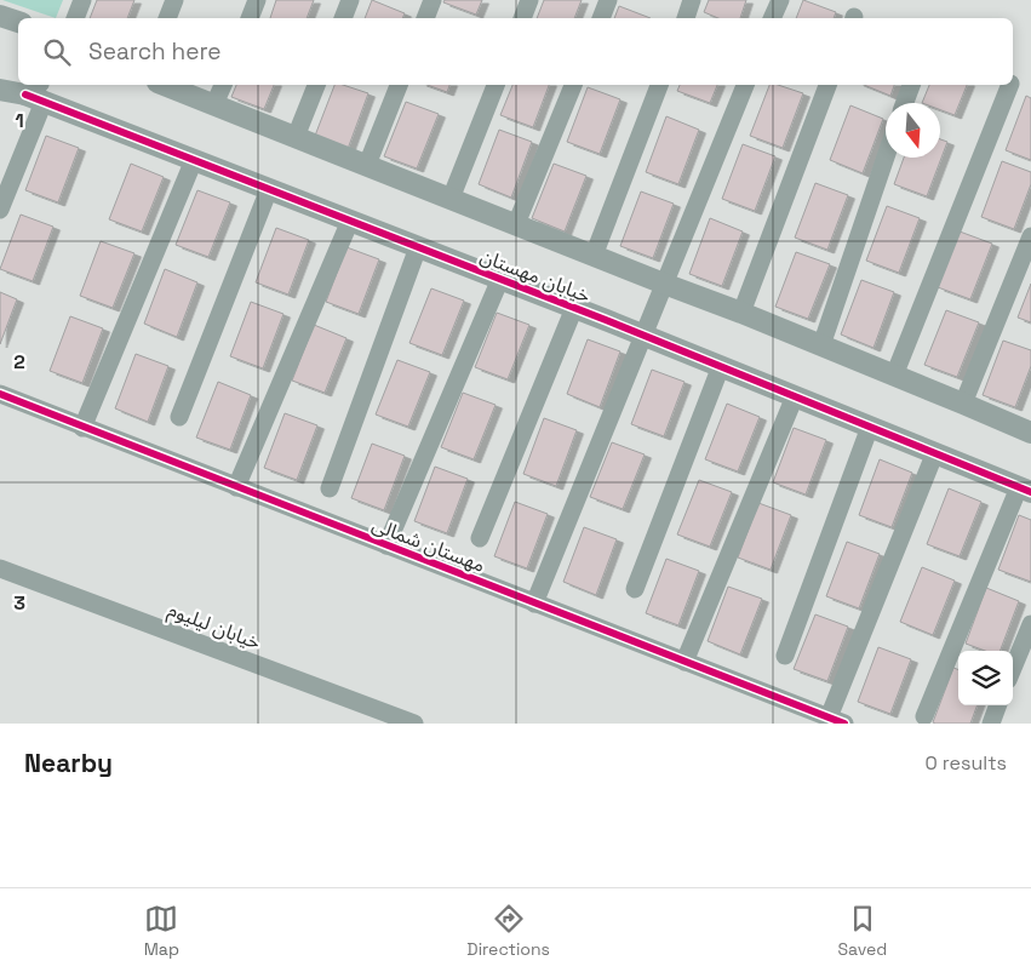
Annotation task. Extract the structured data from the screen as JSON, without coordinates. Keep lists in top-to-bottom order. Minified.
{"streets":{"street":["خیابان مهستان","مهستان شمالی","خیابان لیلیوم"]},"north":"bottom","page":{"search":"Search here","heading":["Nearby","0 results"],"nav":["Map","Directions","Saved"]},"grid":{"rows":["1","2","3"]}}
